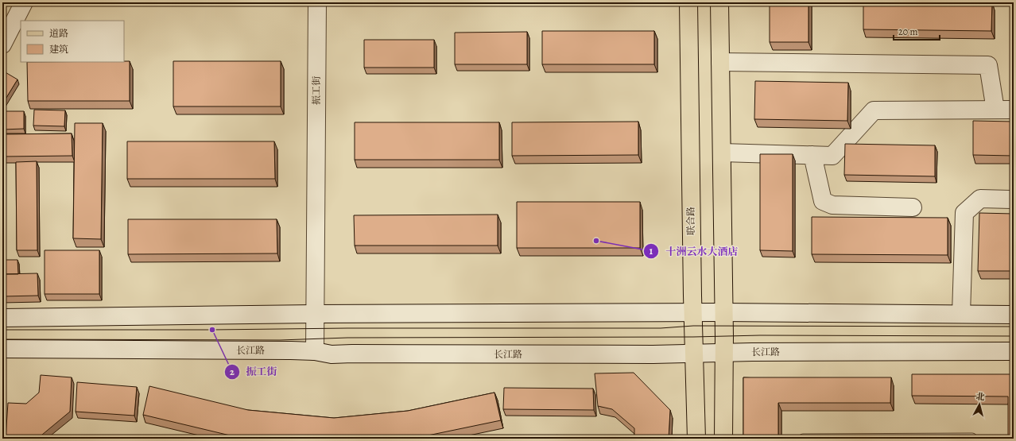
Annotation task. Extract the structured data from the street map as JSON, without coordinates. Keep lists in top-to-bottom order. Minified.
{"streets":{"main road":["振工街","联合路","长江路"]},"crossings":[["振工街","长江路"],["联合路","长江路"]],"places":["十洲云水大酒店","振工街"],"legend":["道路","建筑"],"scale_bar":"20 m","north":"top"}
